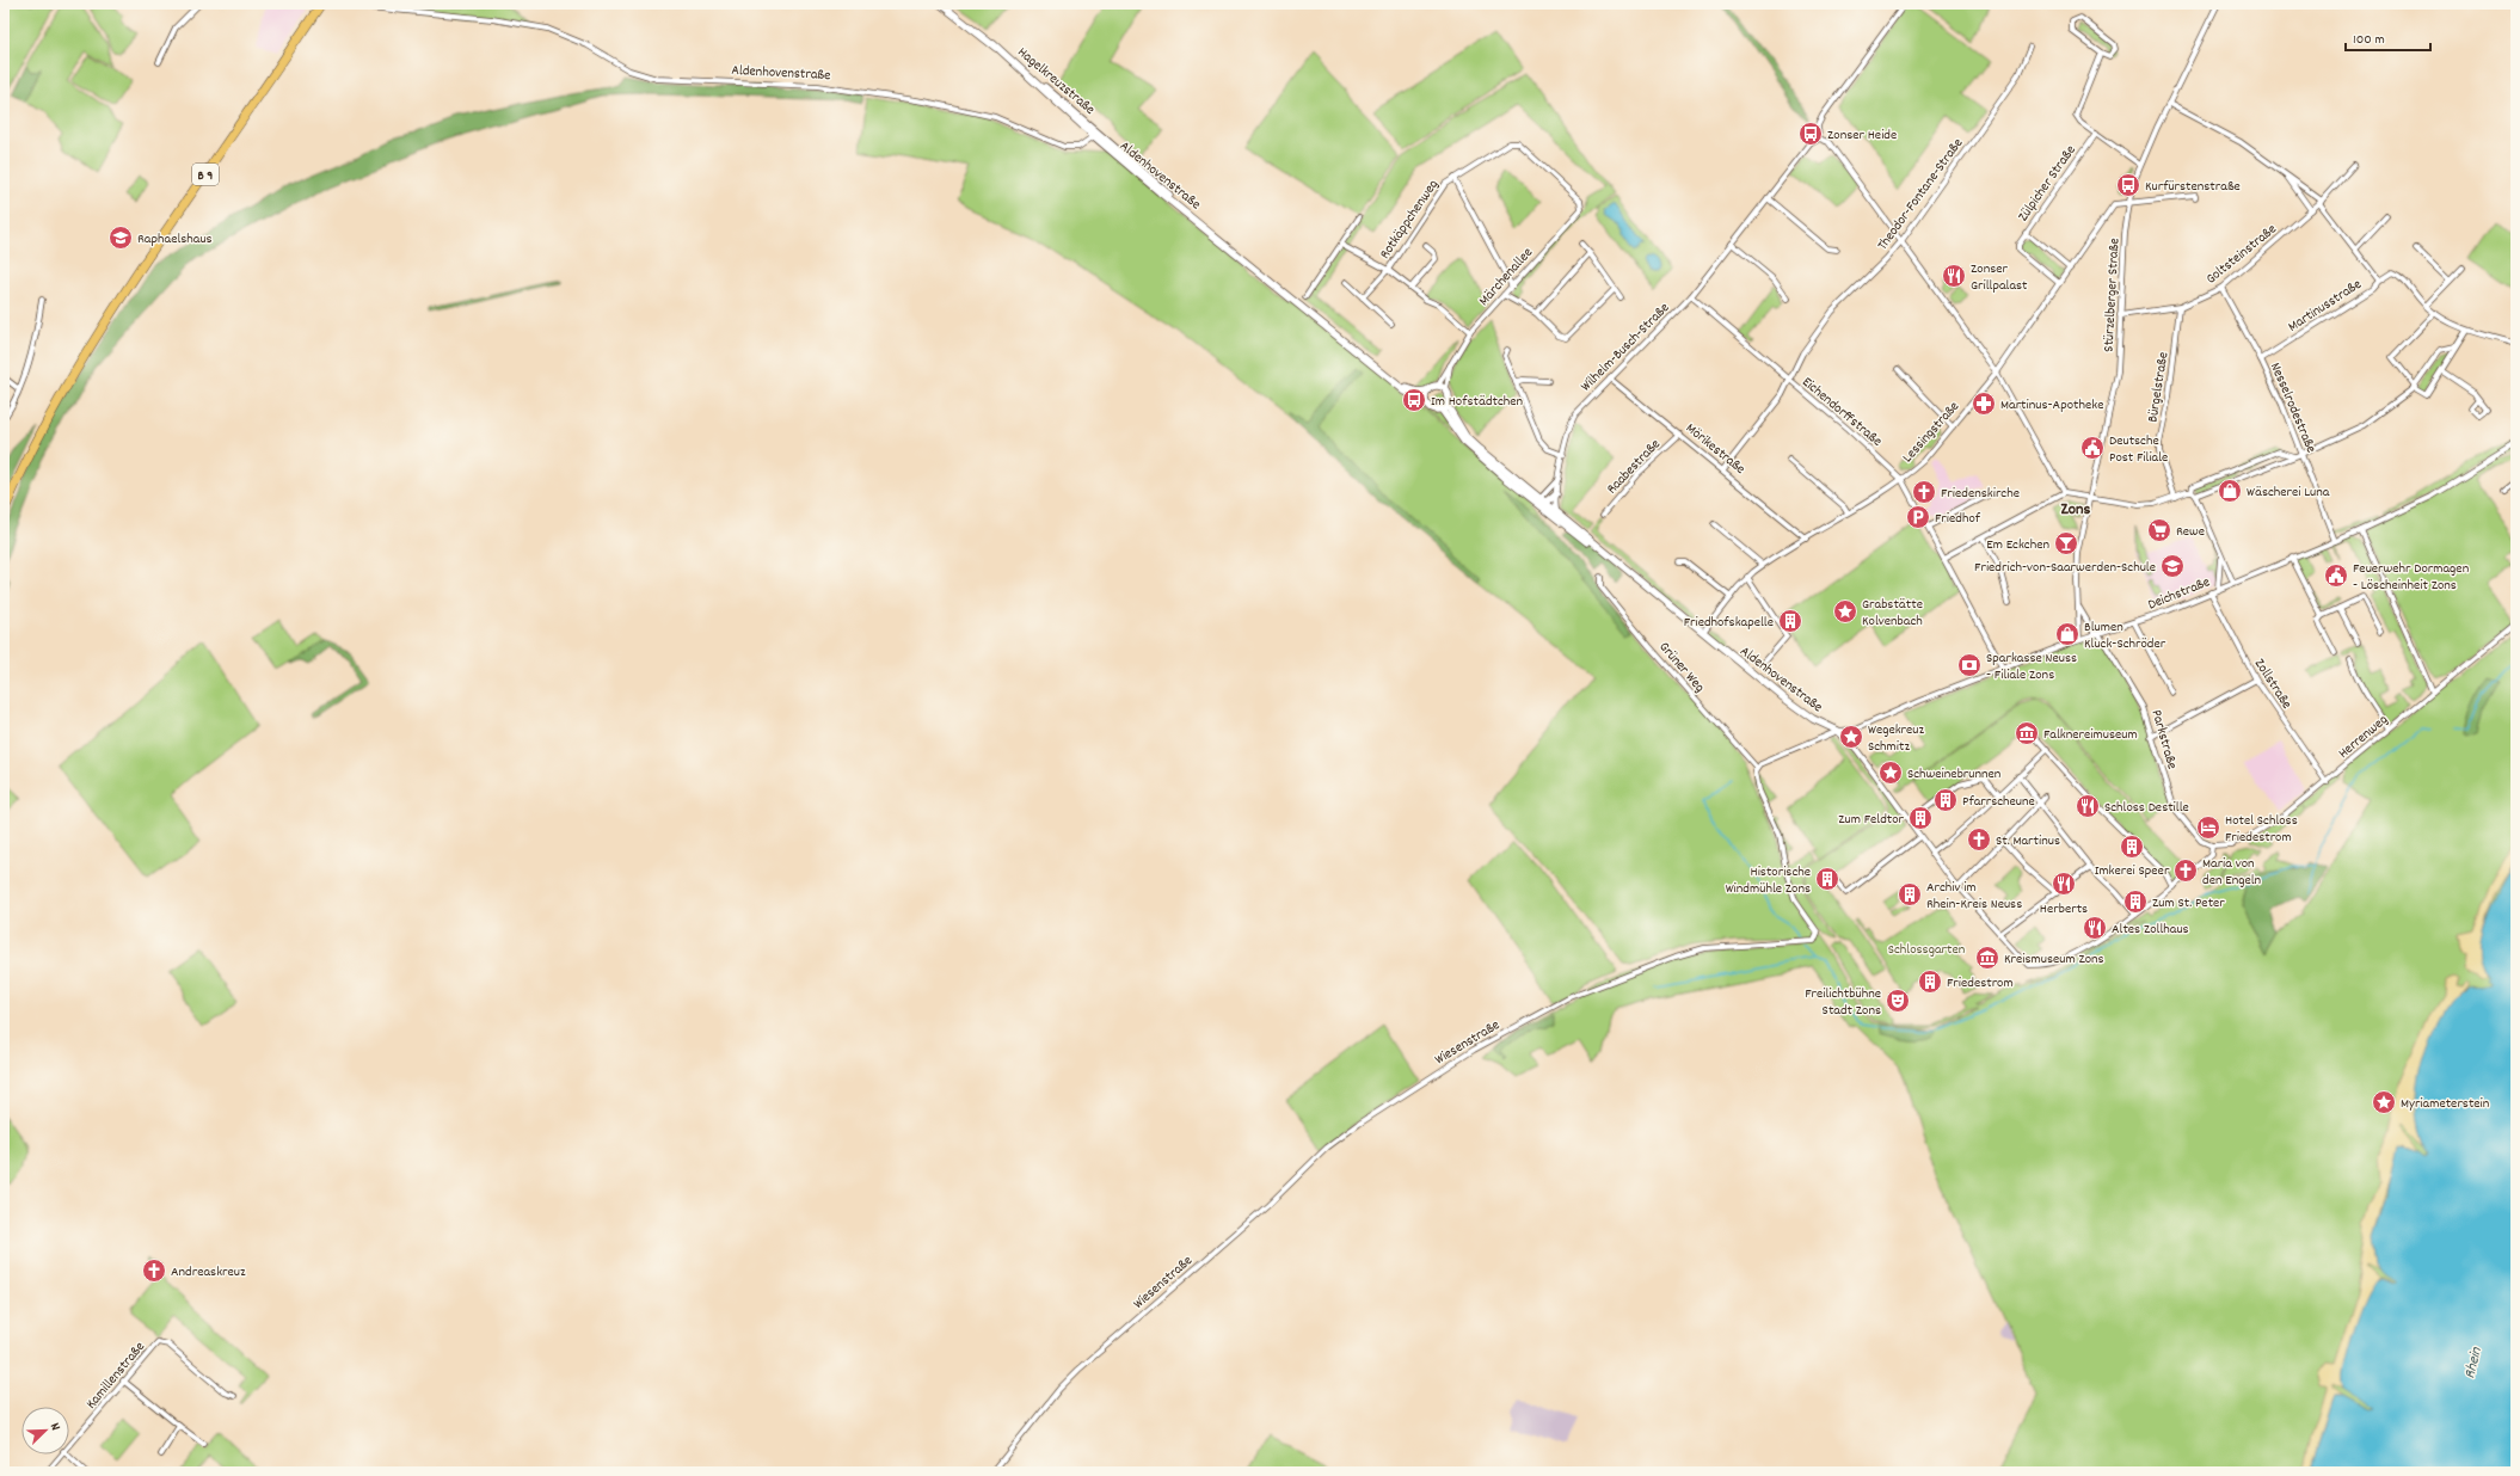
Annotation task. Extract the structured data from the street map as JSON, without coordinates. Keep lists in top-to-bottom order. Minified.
{"streets":{"main road":["B 9"],"street":["Aldenhovenstraße","Hagelkreuzstraße","Zülpicher Straße","Theodor-Fontane-Straße","Rotkäppchenweg","Goltsteinstraße","Märchenallee","Stürzelberger Straße","Martinusstraße","Wilhelm-Busch-Straße","Bürgelstraße","Nesselrodestraße","Eichendorffstraße","Lessingstraße","Mörikestraße","Raabestraße","Deichstraße","Grüner Weg","Zollstraße","Herrenweg","Parkstraße","Wiesenstraße","Kamillenstraße"]},"crossings":[["Aldenhovenstraße","Hagelkreuzstraße"],["Aldenhovenstraße","Märchenallee"],["Aldenhovenstraße","Wilhelm-Busch-Straße"],["Aldenhovenstraße","Lessingstraße"],["Aldenhovenstraße","Deichstraße"],["Zülpicher Straße","Lessingstraße"],["Theodor-Fontane-Straße","Eichendorffstraße"],["Theodor-Fontane-Straße","Mörikestraße"],["Rotkäppchenweg","Märchenallee"],["Goltsteinstraße","Stürzelberger Straße"],["Goltsteinstraße","Bürgelstraße"],["Goltsteinstraße","Nesselrodestraße"],["Stürzelberger Straße","Lessingstraße"],["Stürzelberger Straße","Deichstraße"],["Stürzelberger Straße","Parkstraße"],["Martinusstraße","Nesselrodestraße"],["Wilhelm-Busch-Straße","Eichendorffstraße"],["Wilhelm-Busch-Straße","Mörikestraße"],["Nesselrodestraße","Deichstraße"],["Eichendorffstraße","Lessingstraße"],["Eichendorffstraße","Deichstraße"],["Lessingstraße","Mörikestraße"],["Mörikestraße","Raabestraße"],["Deichstraße","Zollstraße"],["Deichstraße","Parkstraße"],["Grüner Weg","Wiesenstraße"],["Zollstraße","Herrenweg"],["Herrenweg","Parkstraße"]],"districts":["Zons"],"water":["Rhein"],"parks":["Schlossgarten"],"places":{"bus stop":["Zonser Heide","Kurfürstenstraße","Im Hofstädtchen"],"school or university":["Raphaelshaus","Friedrich-von-Saarwerden-Schule"],"restaurant":["Zonser Grillpalast","Schloss Destille","Herberts","Altes Zollhaus"],"pharmacy":["Martinus-Apotheke"],"public building":["Deutsche Post Filiale","Feuerwehr Dormagen - Löscheinheit Zons"],"shop":["Wäscherei Luna","Blumen Kluck-Schröder"],"church":["Friedenskirche","St. Martinus","Maria von den Engeln","Andreaskreuz"],"parking":["Friedhof"],"supermarket":["Rewe"],"bar":["Em Eckchen"],"place":["Grabstätte Kolvenbach","Wegekreuz Schmitz","Schweinebrunnen","Myriameterstein"],"building":["Friedhofskapelle","Pfarrscheune","Zum Feldtor","Imkerei Speer","Historische Windmühle Zons","Archiv im Rhein-Kreis Neuss","Zum St. Peter","Friedestrom"],"bank":["Sparkasse Neuss - Filiale Zons"],"museum":["Falknereimuseum","Kreismuseum Zons"],"hotel":["Hotel Schloss Friedestrom"],"theatre":["Freilichtbühne Stadt Zons"]},"scale_bar":"100 m","north":"top right"}
